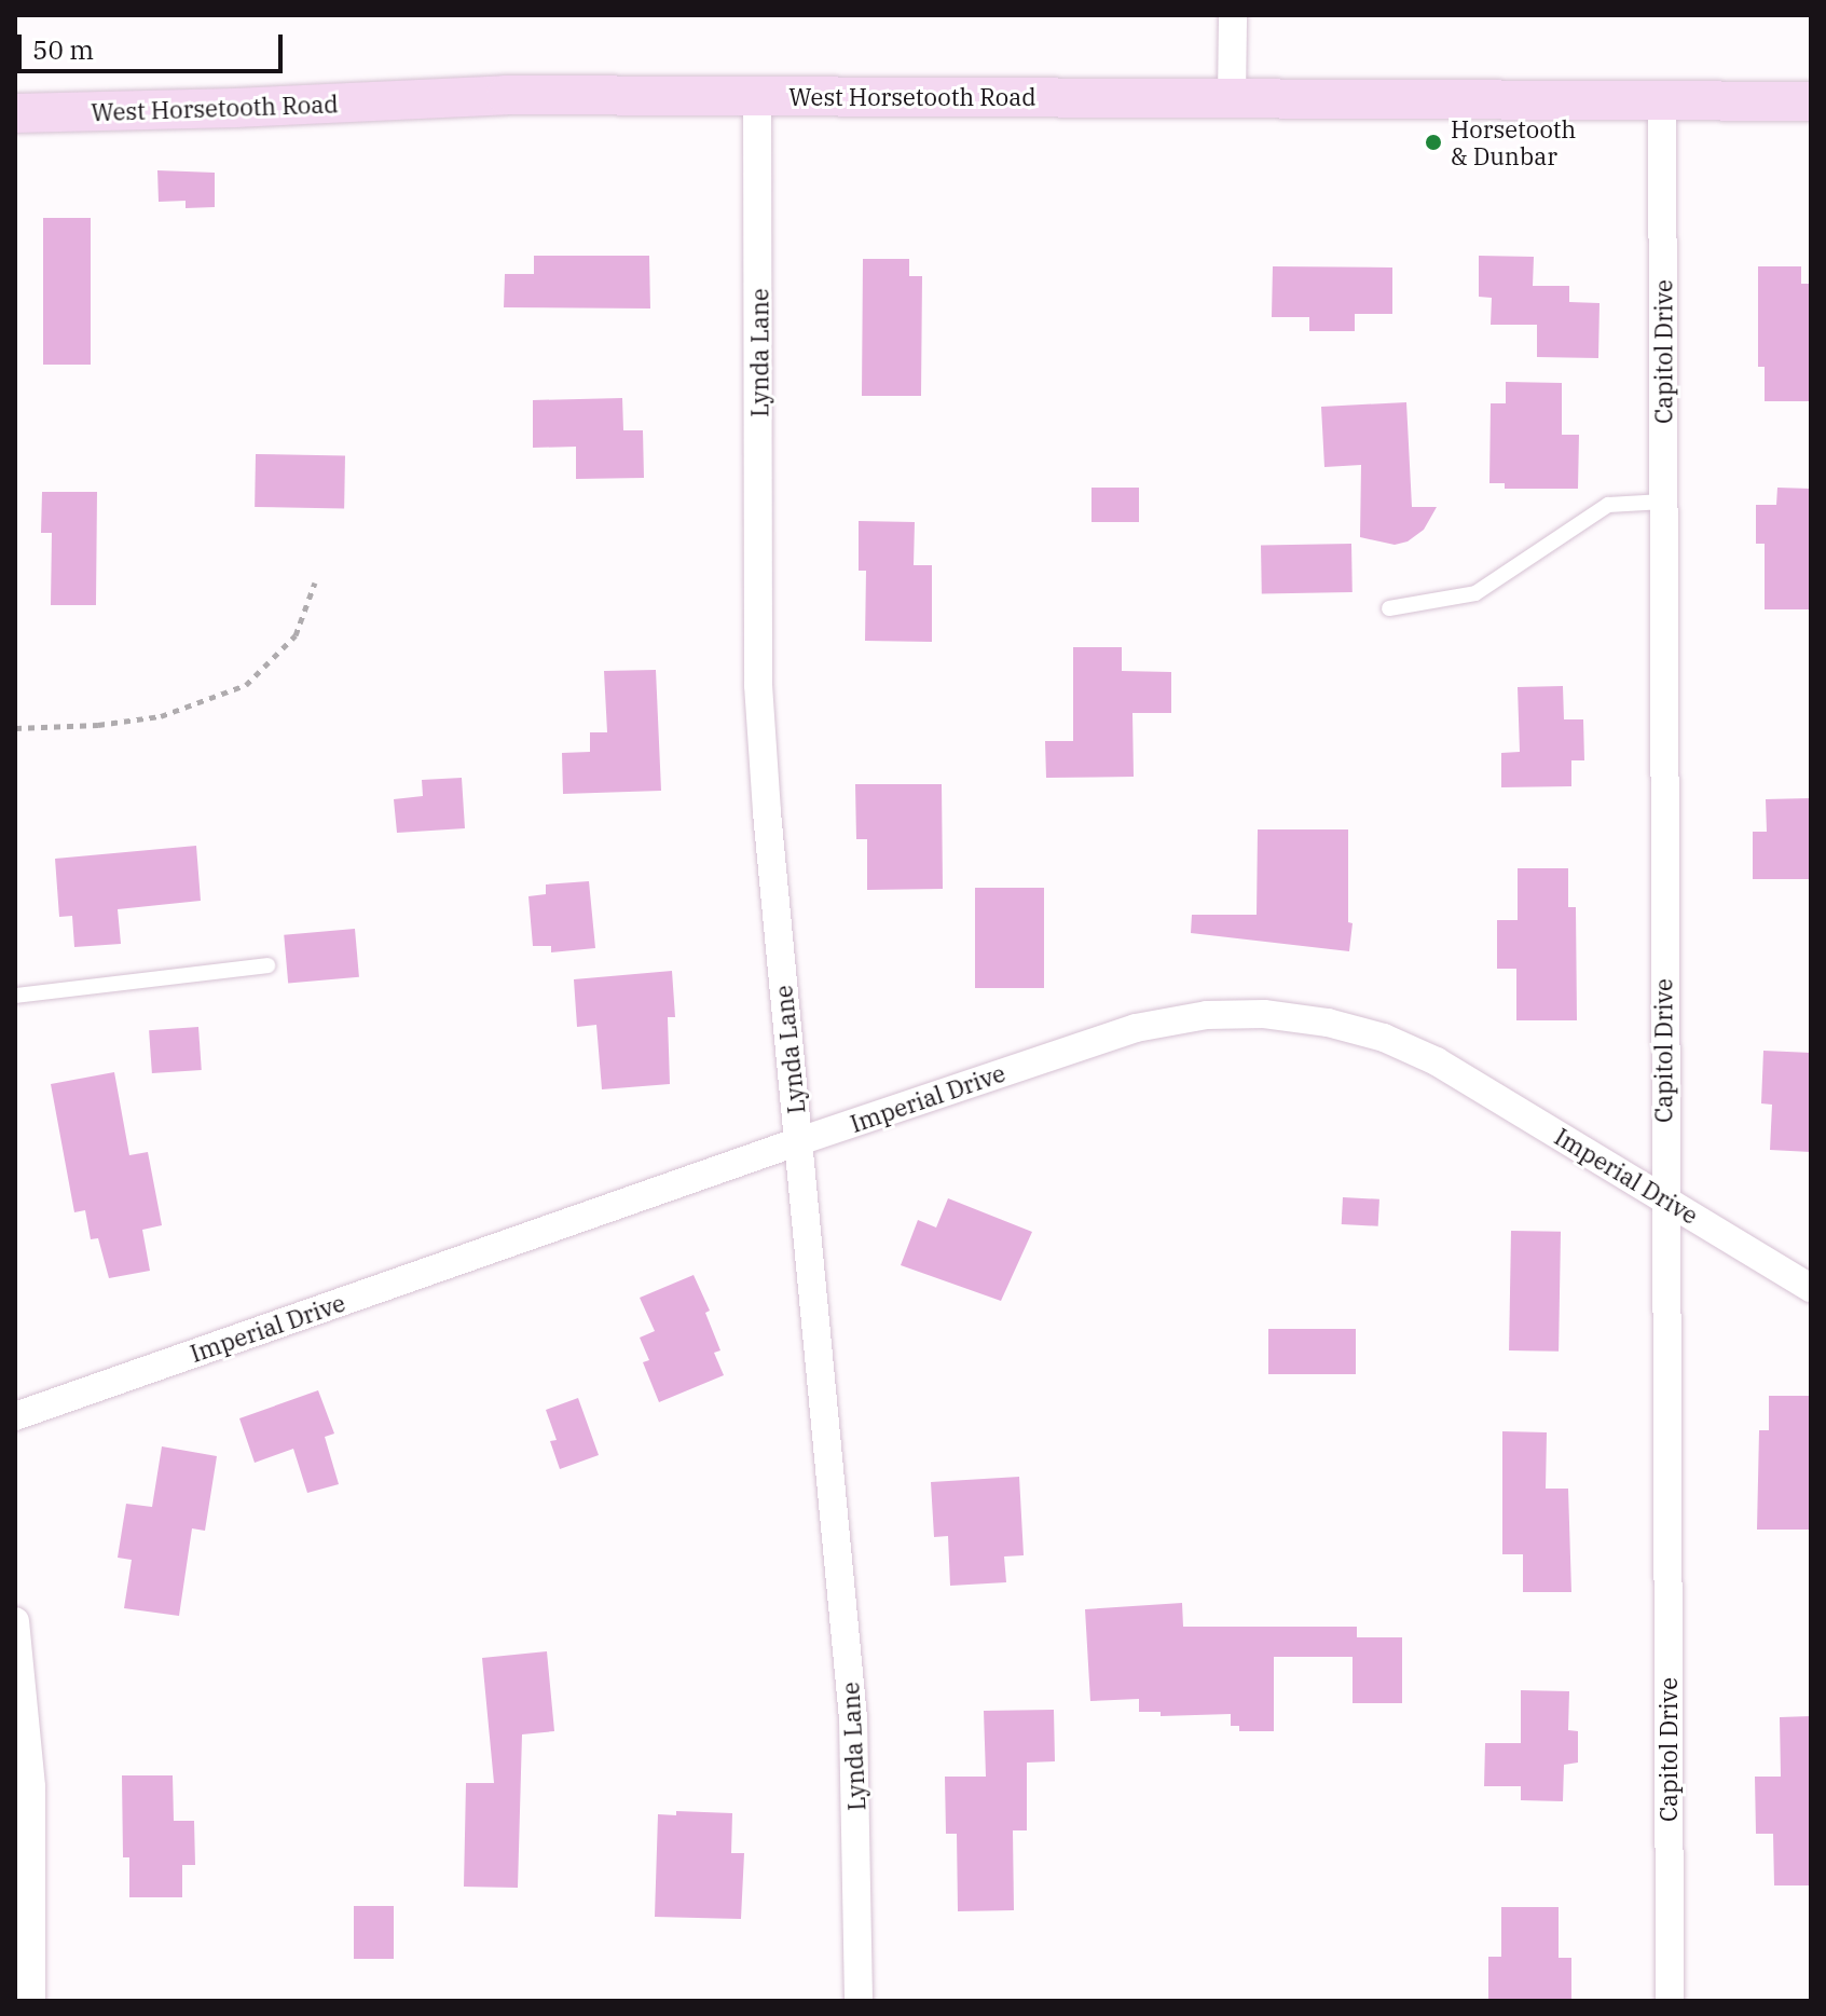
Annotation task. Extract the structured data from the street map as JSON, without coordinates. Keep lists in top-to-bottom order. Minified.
{"streets":{"main road":["West Horsetooth Road"],"street":["Capitol Drive","Lynda Lane","Imperial Drive"]},"crossings":[["West Horsetooth Road","Capitol Drive"],["West Horsetooth Road","Lynda Lane"],["Capitol Drive","Imperial Drive"],["Lynda Lane","Imperial Drive"]],"places":["Horsetooth & Dunbar"],"scale_bar":"50 m"}
